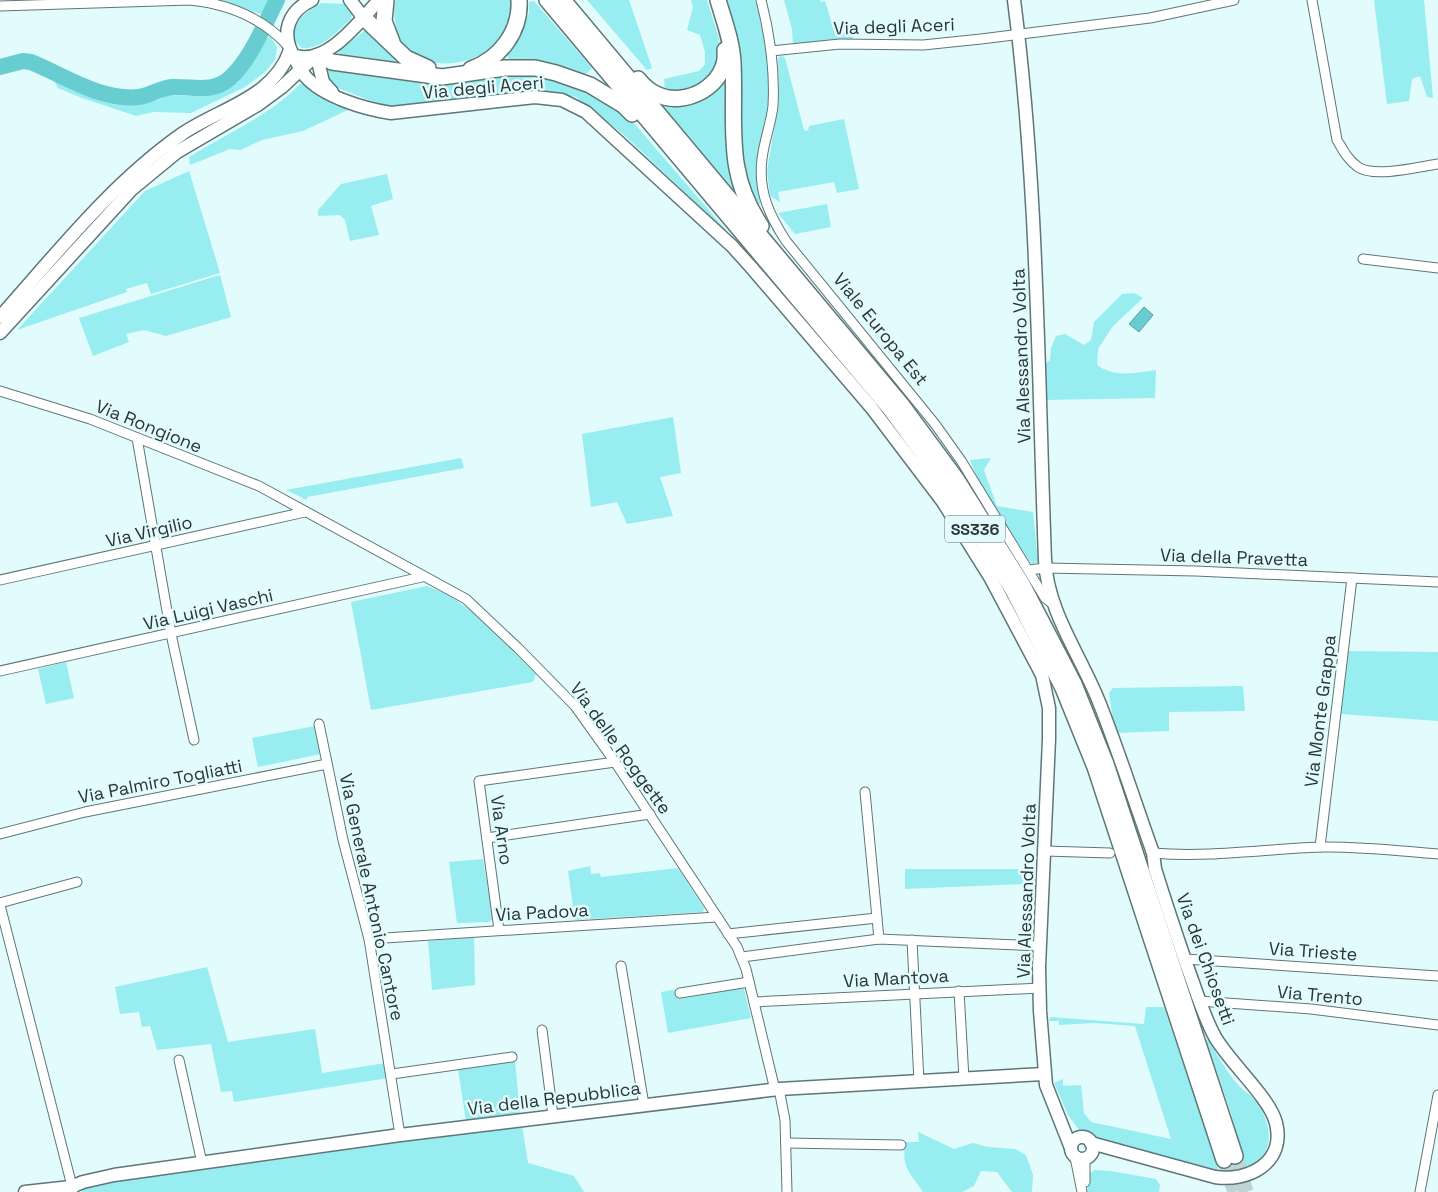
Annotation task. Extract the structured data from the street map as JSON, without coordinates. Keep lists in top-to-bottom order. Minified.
{"streets":{"highway":["SS336"],"street":["Via degli Aceri","Viale Europa Est","Via Alessandro Volta","Via Rongione","Via Virgilio","Via della Pravetta","Via Luigi Vaschi","Via Monte Grappa","Via delle Roggette","Via Palmiro Togliatti","Via Arno","Via Generale Antonio Cantore","Via Padova","Via Trieste","Via dei Chiosetti","Via Mantova","Via Trento","Via della Repubblica"]},"crossings":[["Via degli Aceri","Viale Europa Est"],["Via degli Aceri","Via Alessandro Volta"],["Viale Europa Est","Via Alessandro Volta"],["Viale Europa Est","Via della Pravetta"],["Via Alessandro Volta","Via della Pravetta"],["Via Alessandro Volta","Via dei Chiosetti"],["Via Alessandro Volta","Via Mantova"],["Via Alessandro Volta","Via della Repubblica"],["Via Rongione","Via delle Roggette"],["Via Virgilio","Via delle Roggette"],["Via della Pravetta","Via Monte Grappa"],["Via Luigi Vaschi","Via delle Roggette"],["Via delle Roggette","Via Arno"],["Via delle Roggette","Via Padova"],["Via delle Roggette","Via Mantova"],["Via delle Roggette","Via della Repubblica"],["Via Palmiro Togliatti","Via Generale Antonio Cantore"],["Via Arno","Via Padova"],["Via Generale Antonio Cantore","Via Padova"],["Via Generale Antonio Cantore","Via della Repubblica"],["Via Trieste","Via dei Chiosetti"],["Via dei Chiosetti","Via Trento"]]}
